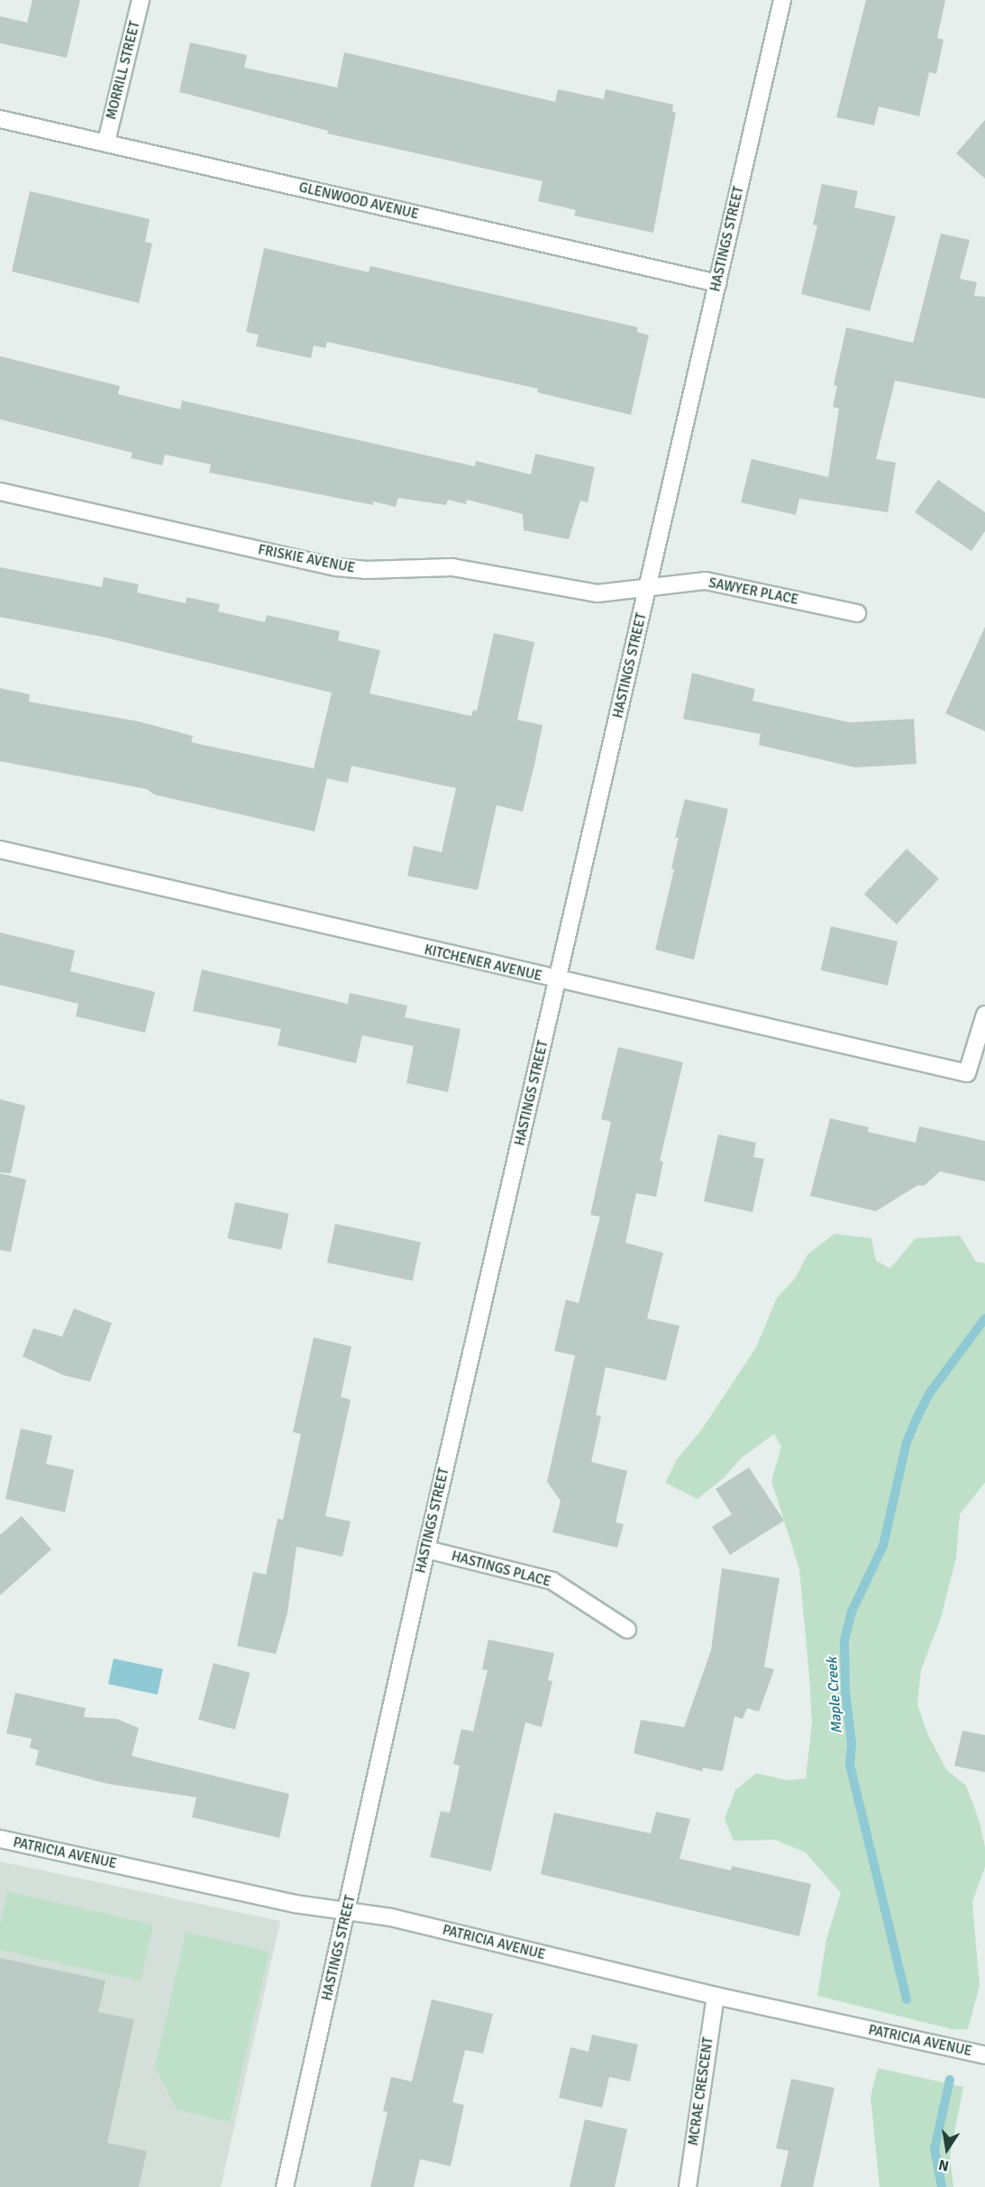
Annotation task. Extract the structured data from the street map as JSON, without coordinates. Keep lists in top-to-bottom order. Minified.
{"streets":{"street":["MORRILL STREET","GLENWOOD AVENUE","HASTINGS STREET","FRISKIE AVENUE","SAWYER PLACE","KITCHENER AVENUE","HASTINGS PLACE","PATRICIA AVENUE","MCRAE CRESCENT"]},"crossings":[["MORRILL STREET","GLENWOOD AVENUE"],["GLENWOOD AVENUE","HASTINGS STREET"],["HASTINGS STREET","FRISKIE AVENUE"],["HASTINGS STREET","SAWYER PLACE"],["HASTINGS STREET","KITCHENER AVENUE"],["HASTINGS STREET","HASTINGS PLACE"],["HASTINGS STREET","PATRICIA AVENUE"],["FRISKIE AVENUE","SAWYER PLACE"],["PATRICIA AVENUE","MCRAE CRESCENT"]],"water":["Maple Creek"],"north":"bottom"}
